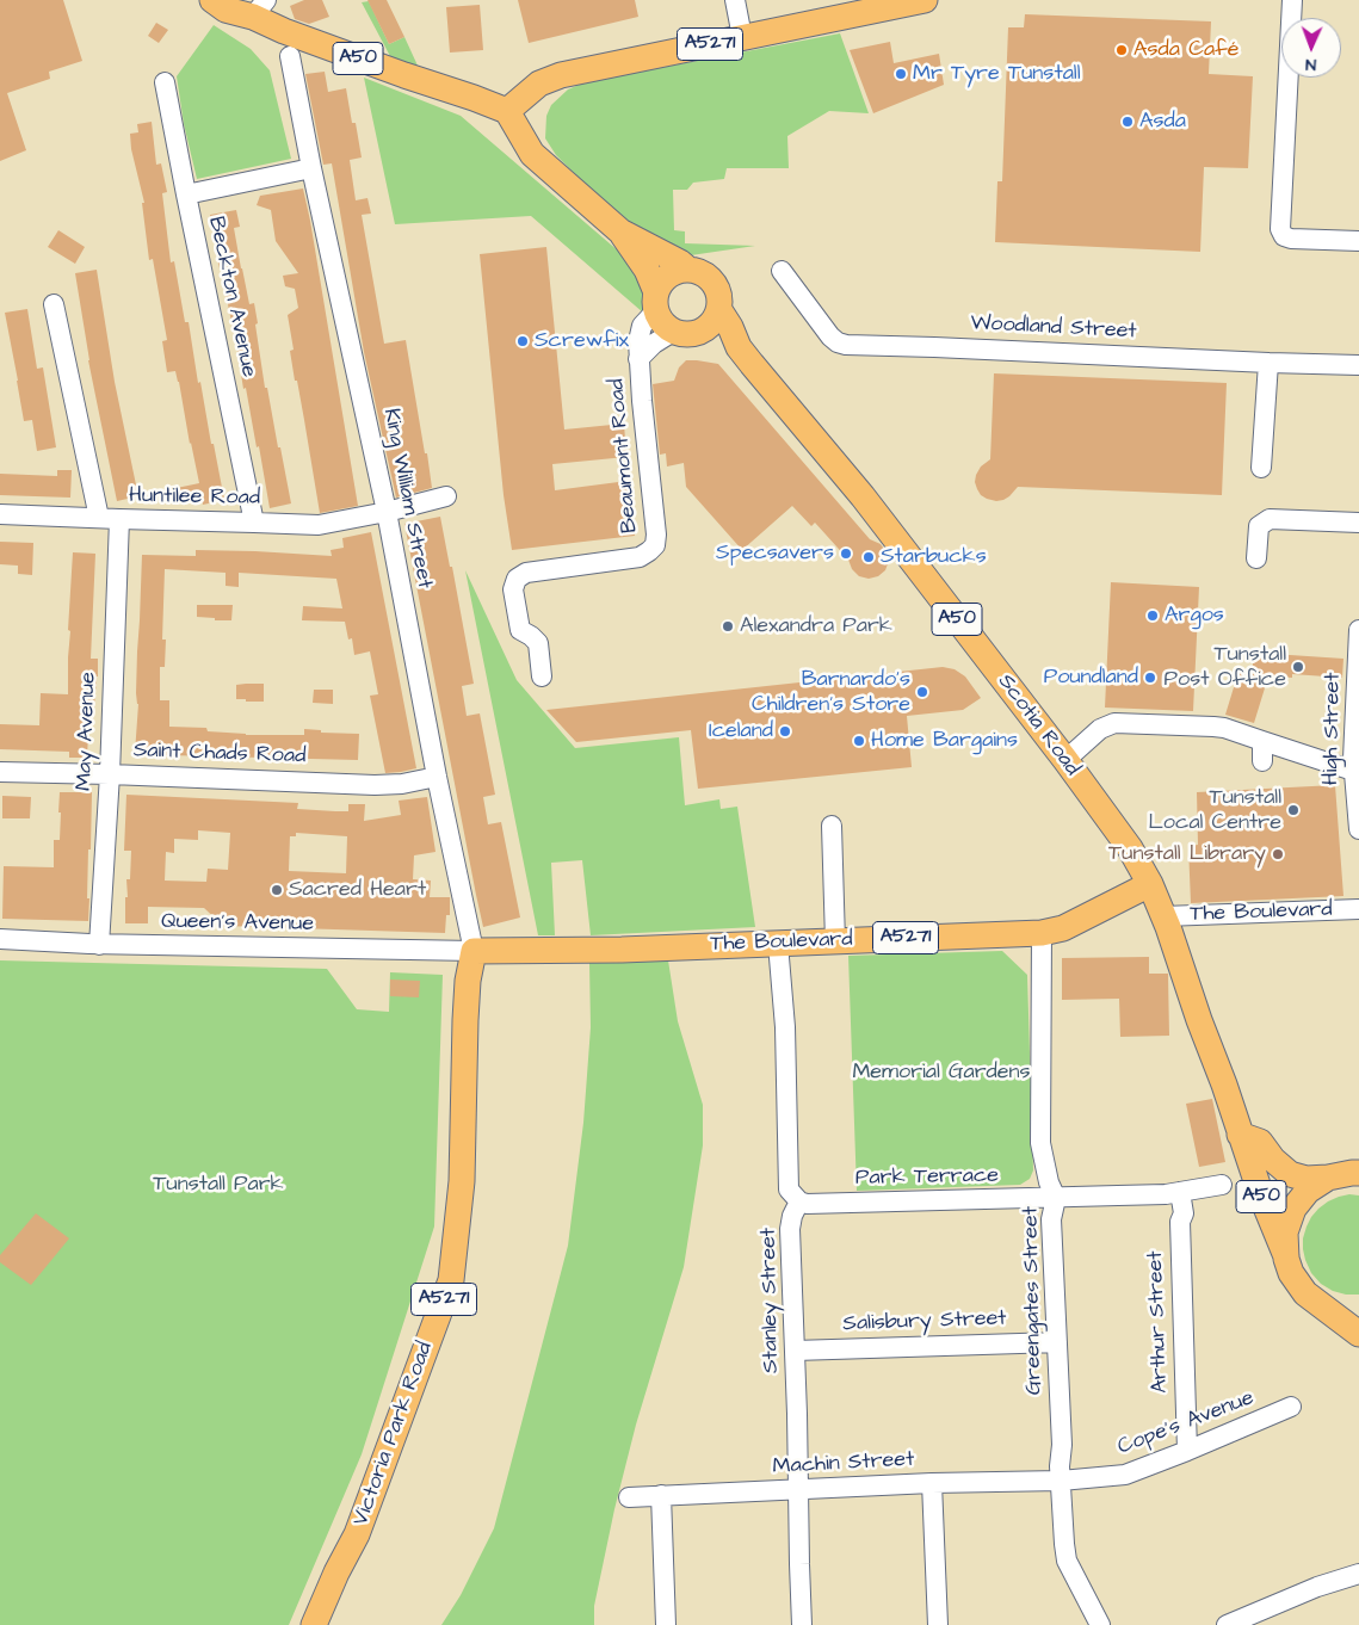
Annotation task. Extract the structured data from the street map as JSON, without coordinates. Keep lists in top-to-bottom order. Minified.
{"streets":{"main road":["A5271","A50","Scotia Road","The Boulevard","Victoria Park Road"],"street":["Beckton Avenue","Woodland Street","Beaumont Road","Huntilee Road","King William Street","High Street","May Avenue","Saint Chads Road","Queen's Avenue","Park Terrace","Stanley Street","Greengates Street","Salisbury Street","Arthur Street","Cope's Avenue","Machin Street"]},"crossings":[["A5271","A50"],["A50","Scotia Road"],["Beckton Avenue","Huntilee Road"],["Beaumont Road","Scotia Road"],["Huntilee Road","King William Street"],["Huntilee Road","May Avenue"],["King William Street","Saint Chads Road"],["King William Street","The Boulevard"],["King William Street","Queen's Avenue"],["King William Street","Victoria Park Road"],["Scotia Road","The Boulevard"],["May Avenue","Saint Chads Road"],["May Avenue","Queen's Avenue"],["The Boulevard","Queen's Avenue"],["The Boulevard","Stanley Street"],["The Boulevard","Greengates Street"],["The Boulevard","Victoria Park Road"],["Queen's Avenue","Victoria Park Road"],["Park Terrace","Stanley Street"],["Park Terrace","Greengates Street"],["Park Terrace","Arthur Street"],["Stanley Street","Salisbury Street"],["Stanley Street","Machin Street"],["Greengates Street","Salisbury Street"],["Greengates Street","Cope's Avenue"],["Greengates Street","Machin Street"],["Arthur Street","Cope's Avenue"],["Cope's Avenue","Machin Street"]],"parks":["Memorial Gardens","Tunstall Park"],"places":["Asda Café","Mr Tyre Tunstall","Asda","Screwfix","Specsavers","Starbucks","Argos","Alexandra Park","Tunstall Post Office","Poundland","Barnardo's Children's Store","Iceland","Home Bargains","Tunstall Local Centre","Tunstall Library","Sacred Heart"],"north":"bottom"}
